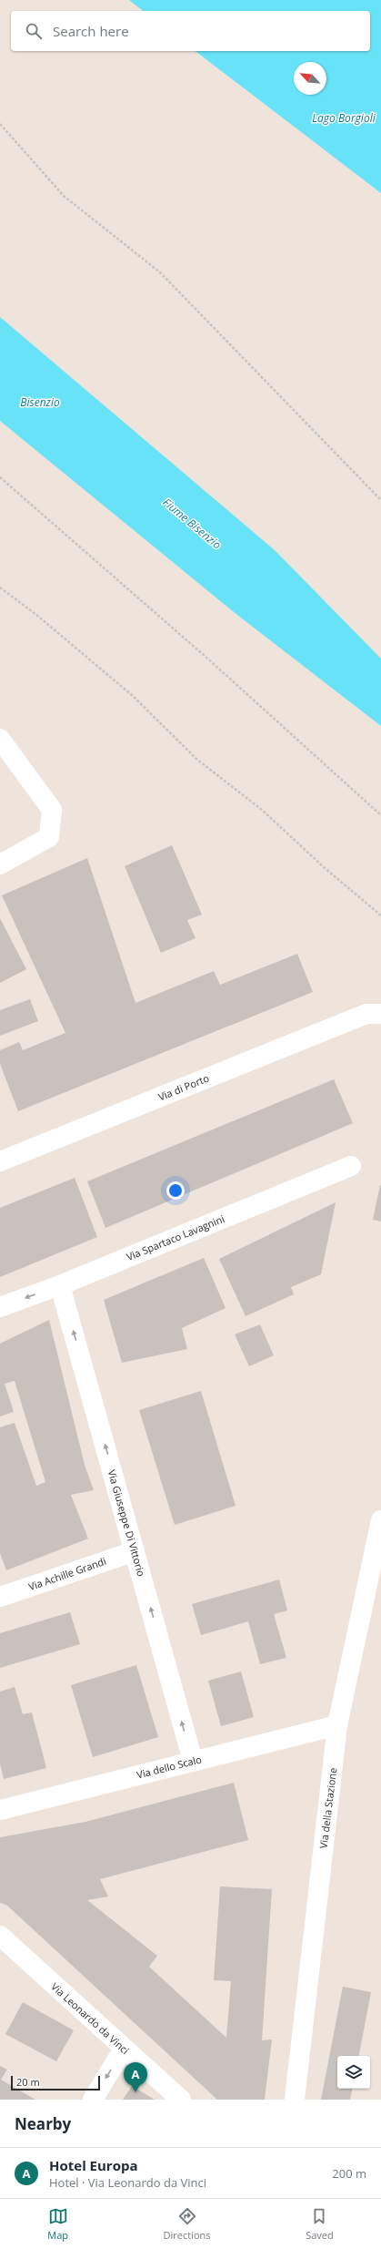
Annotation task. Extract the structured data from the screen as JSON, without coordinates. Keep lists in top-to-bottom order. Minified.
{"streets":{"street":["Via di Porto","Via Spartaco Lavagnini","Via Giuseppe Di Vittorio","Via Achille Grandi","Via dello Scalo","Via della Stazione","Via Leonardo da Vinci"]},"crossings":[["Via Spartaco Lavagnini","Via Giuseppe Di Vittorio"],["Via Giuseppe Di Vittorio","Via Achille Grandi"],["Via Giuseppe Di Vittorio","Via dello Scalo"],["Via dello Scalo","Via della Stazione"]],"one_way":["Via Giuseppe Di Vittorio"],"water":["Lago Borgioli","Bisenzio","Fiume Bisenzio"],"scale_bar":"20 m","north":"top left","page":{"search":"Search here","pins":"A","scale":"20 m","heading":"Nearby","list":[{"mark":"A","name":"Hotel Europa","note":"Hotel · Via Leonardo da Vinci","value":"200 m"}],"nav":["Map","Directions","Saved"]}}
